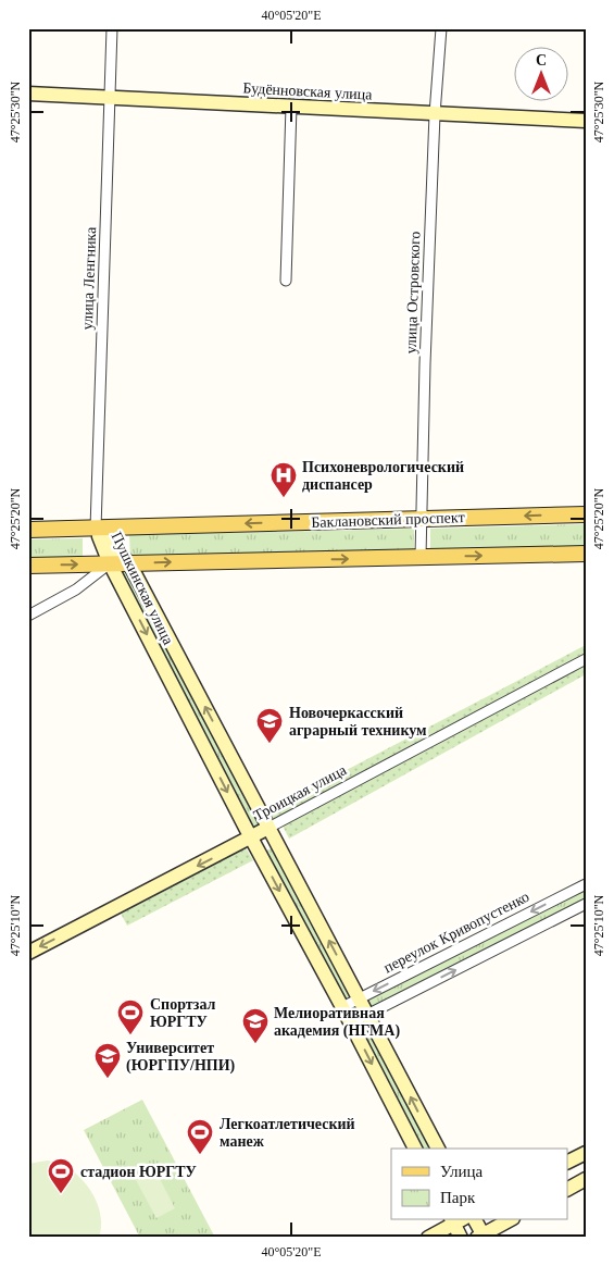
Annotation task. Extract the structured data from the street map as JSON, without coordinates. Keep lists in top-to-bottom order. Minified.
{"streets":{"main road":["Будённовская улица","Баклановский проспект","Пушкинская улица","Троицкая улица"],"street":["улица Ленгника","улица Островского","переулок Кривопустенко"]},"crossings":[["Будённовская улица","улица Ленгника"],["Будённовская улица","улица Островского"],["улица Ленгника","Баклановский проспект"],["улица Ленгника","Пушкинская улица"],["улица Островского","Баклановский проспект"],["Баклановский проспект","Пушкинская улица"],["Пушкинская улица","Троицкая улица"],["Пушкинская улица","переулок Кривопустенко"]],"one_way":["Троицкая улица"],"places":{"hospital":["Психоневрологический диспансер"],"school or university":["Новочеркасский аграрный техникум","Мелиоративная академия (НГМА)","Университет (ЮРГПУ/НПИ)"],"sports":["Спортзал ЮРГТУ","Легкоатлетический манеж","стадион ЮРГТУ"]},"legend":["Улица","Парк"],"north":"top","coordinates":["40°05'20\"E","47°25'30\"N","47°25'20\"N","47°25'10\"N"]}
